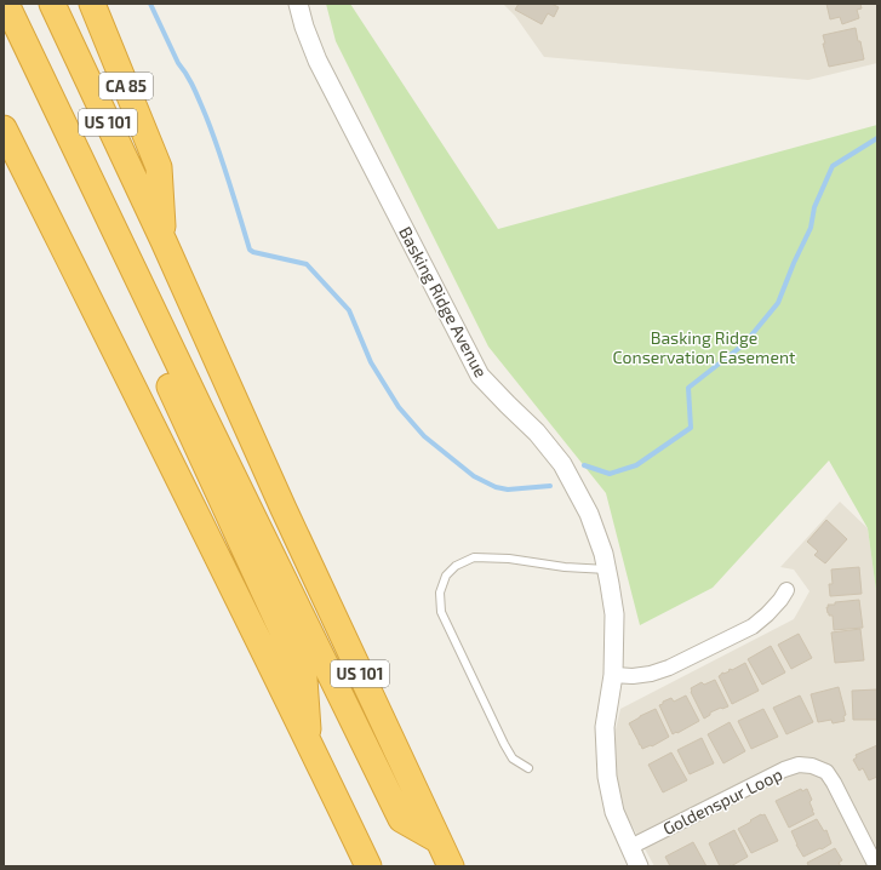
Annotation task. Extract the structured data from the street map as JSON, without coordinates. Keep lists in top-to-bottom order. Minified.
{"streets":{"highway":["CA 85","US 101"],"street":["Basking Ridge Avenue","Goldenspur Loop"]},"crossings":[["CA 85","US 101"],["Basking Ridge Avenue","Goldenspur Loop"]],"parks":["Basking Ridge Conservation Easement"]}
